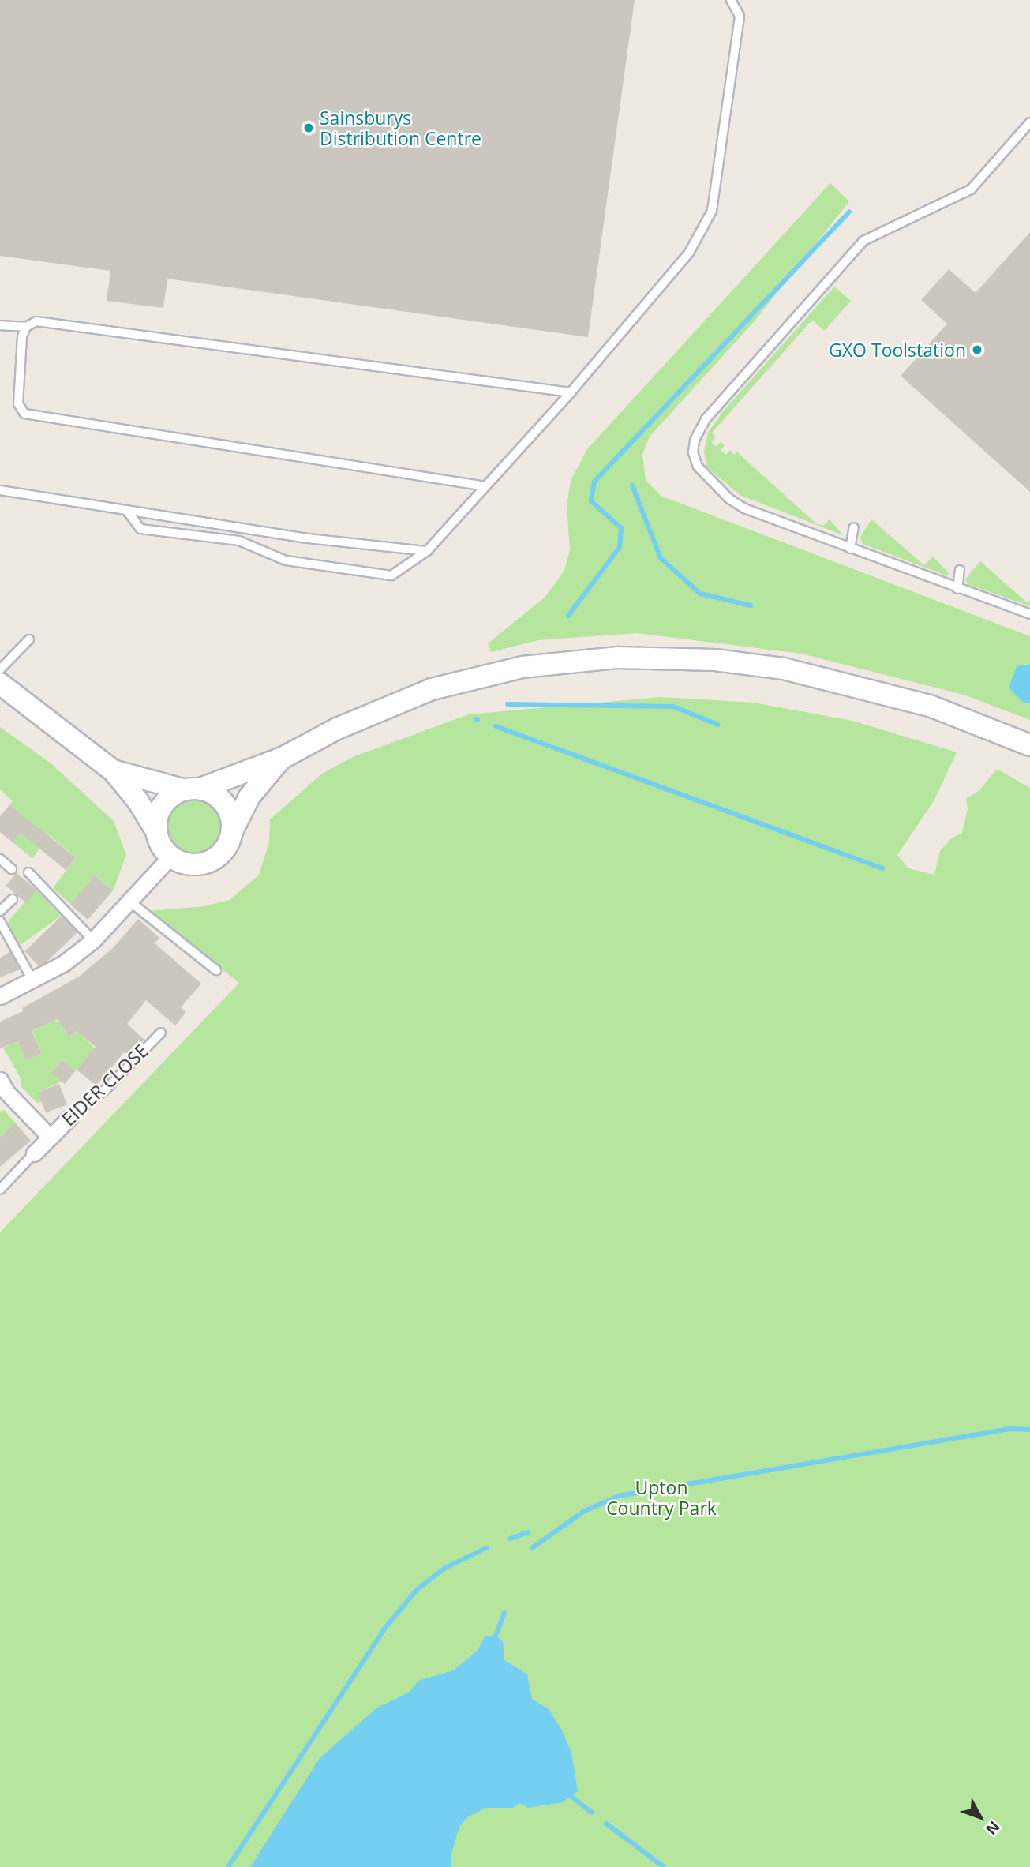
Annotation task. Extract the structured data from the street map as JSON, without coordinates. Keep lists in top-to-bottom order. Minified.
{"streets":{"street":["EIDER CLOSE"]},"parks":["Upton Country Park"],"places":["Sainsburys Distribution Centre","GXO Toolstation"],"north":"bottom right"}
